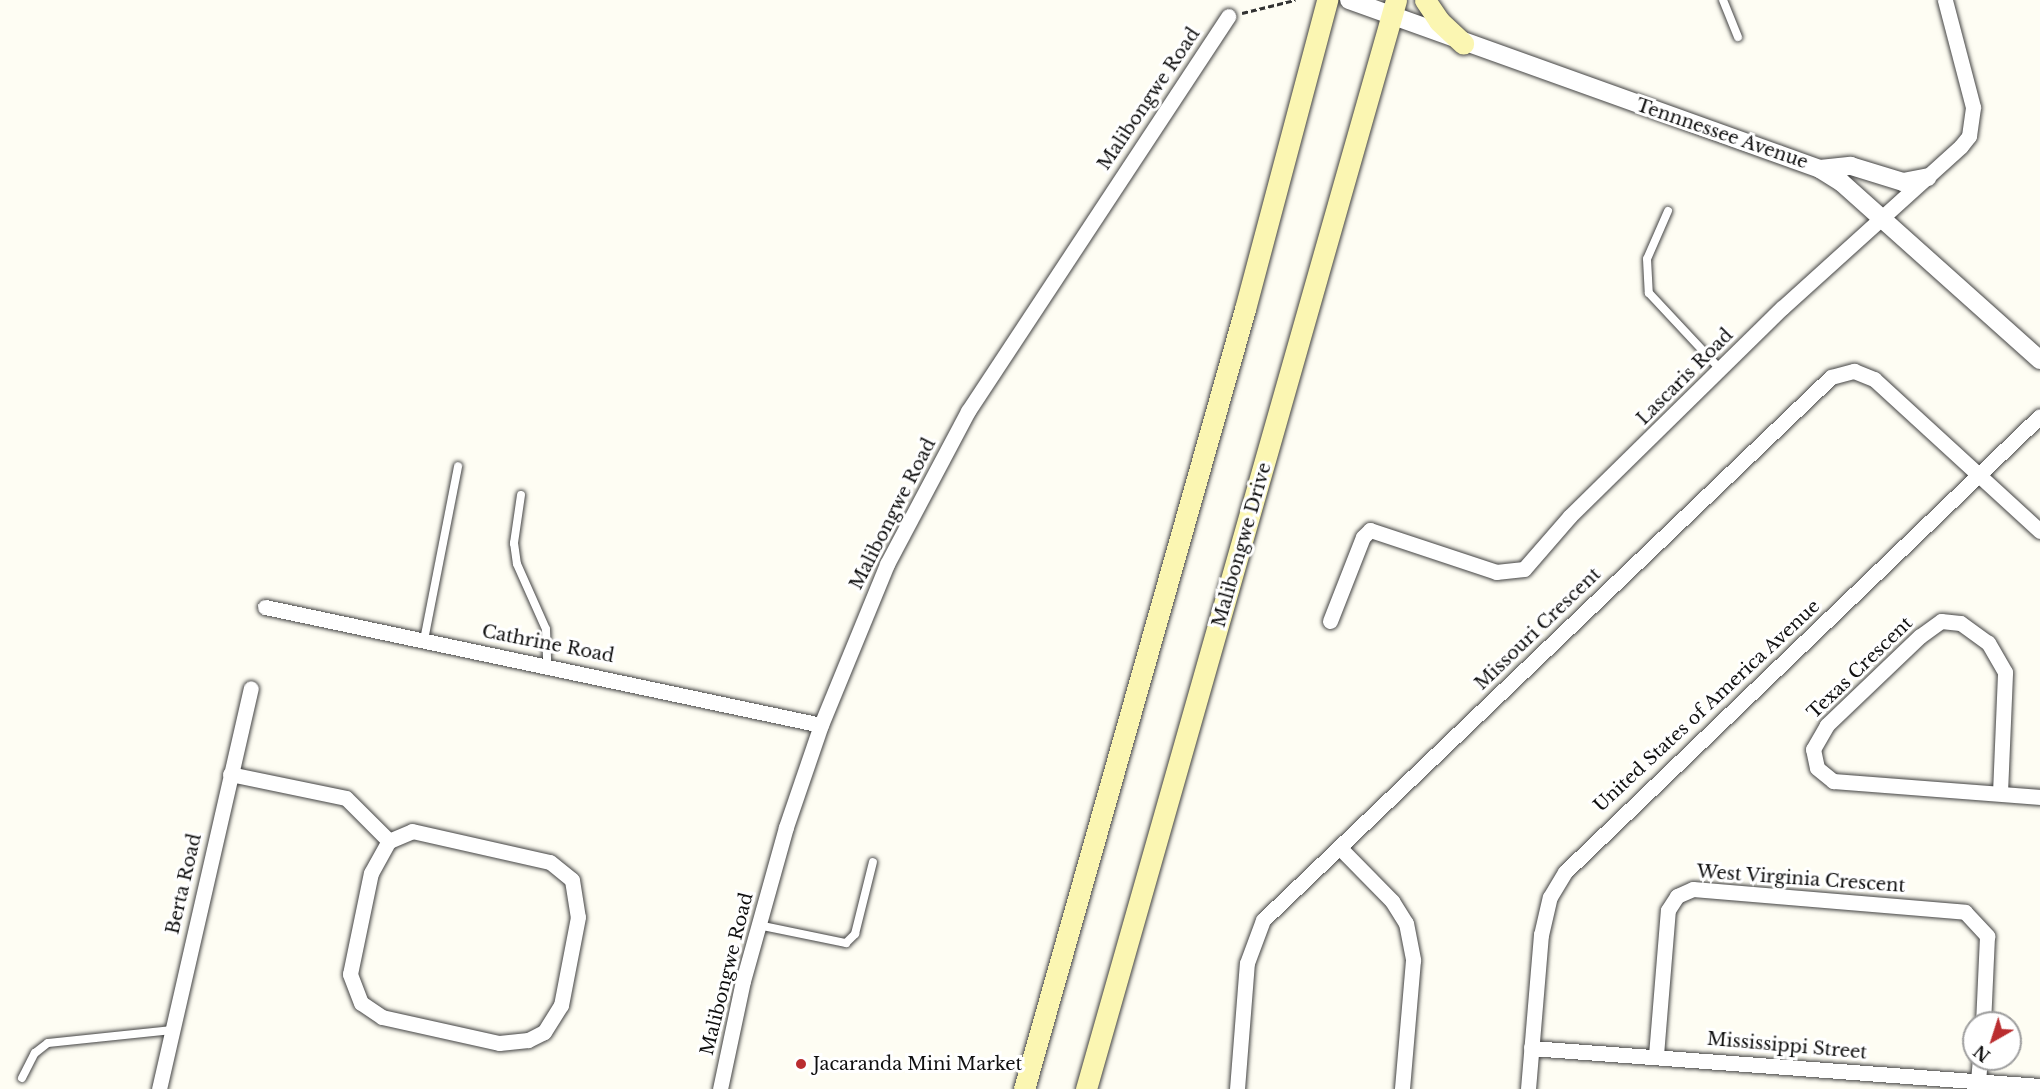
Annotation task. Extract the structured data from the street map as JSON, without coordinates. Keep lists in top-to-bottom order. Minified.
{"streets":{"main road":["Malibongwe Drive"],"street":["Malibongwe Road","Tennnessee Avenue","Lascaris Road","Missouri Crescent","Cathrine Road","Texas Crescent","United States of America Avenue","West Virginia Crescent","Berta Road","Mississippi Street"]},"crossings":[["Malibongwe Road","Cathrine Road"],["Tennnessee Avenue","Lascaris Road"],["Tennnessee Avenue","Malibongwe Drive"],["Missouri Crescent","United States of America Avenue"],["United States of America Avenue","Mississippi Street"],["West Virginia Crescent","Mississippi Street"]],"places":["Jacaranda Mini Market"],"north":"bottom left"}
